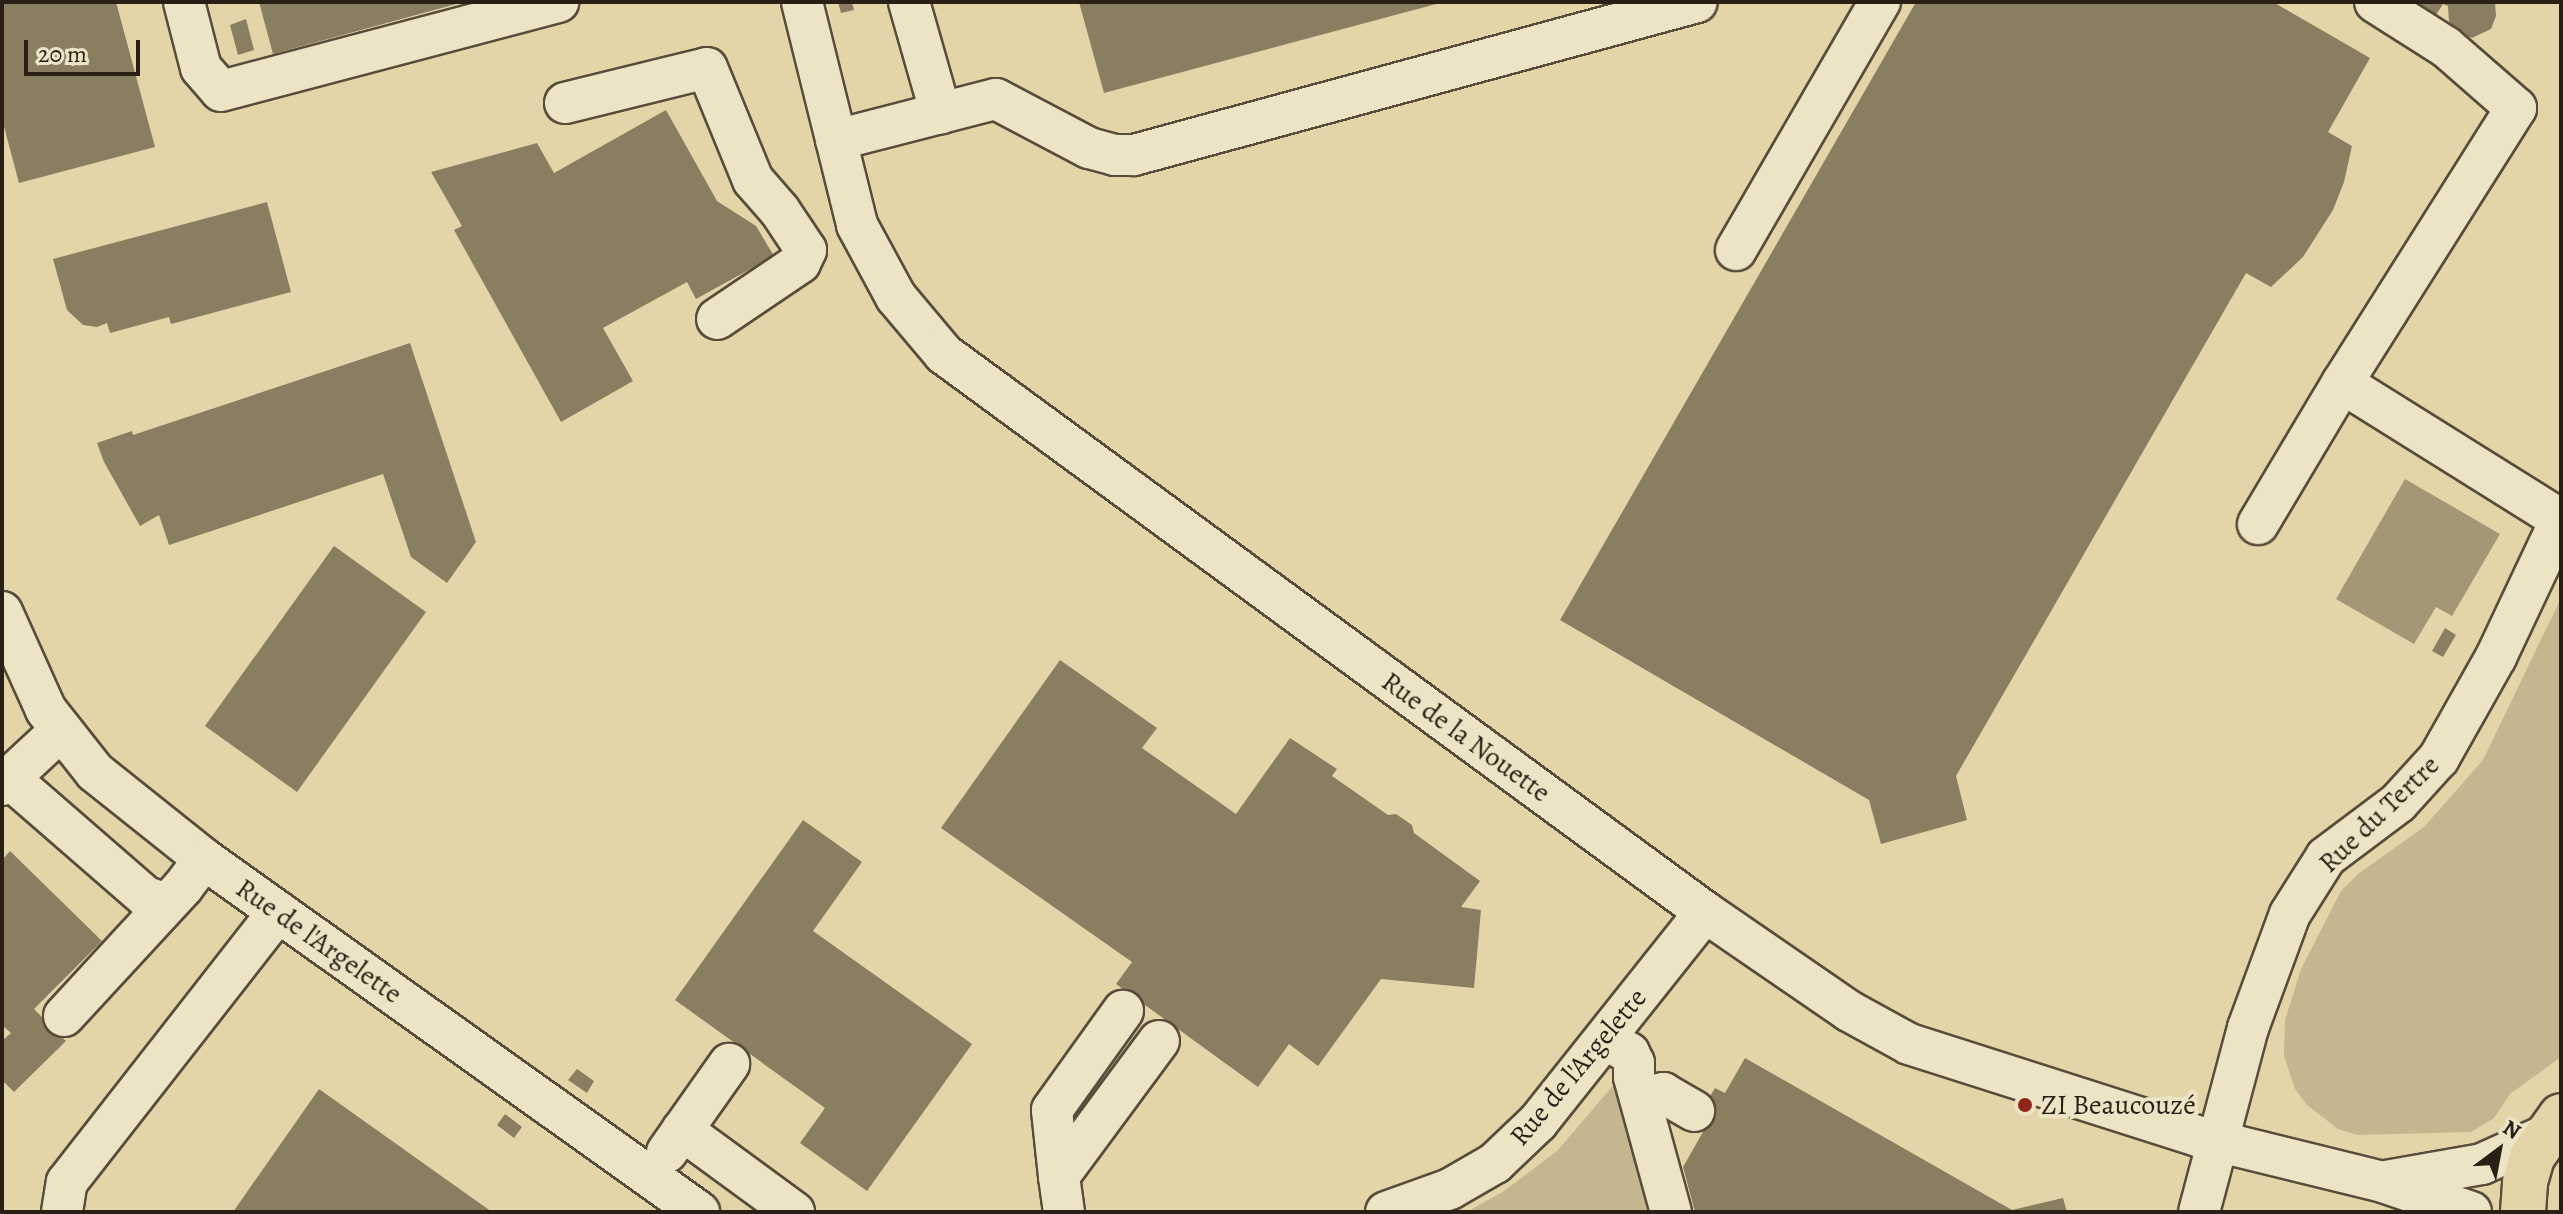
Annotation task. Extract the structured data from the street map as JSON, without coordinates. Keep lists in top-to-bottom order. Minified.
{"streets":{"street":["Rue de la Nouette","Rue du Tertre","Rue de l'Argelette"]},"crossings":[["Rue de la Nouette","Rue du Tertre"],["Rue de la Nouette","Rue de l'Argelette"]],"places":["ZI Beaucouzé"],"scale_bar":"20 m","north":"top right"}
